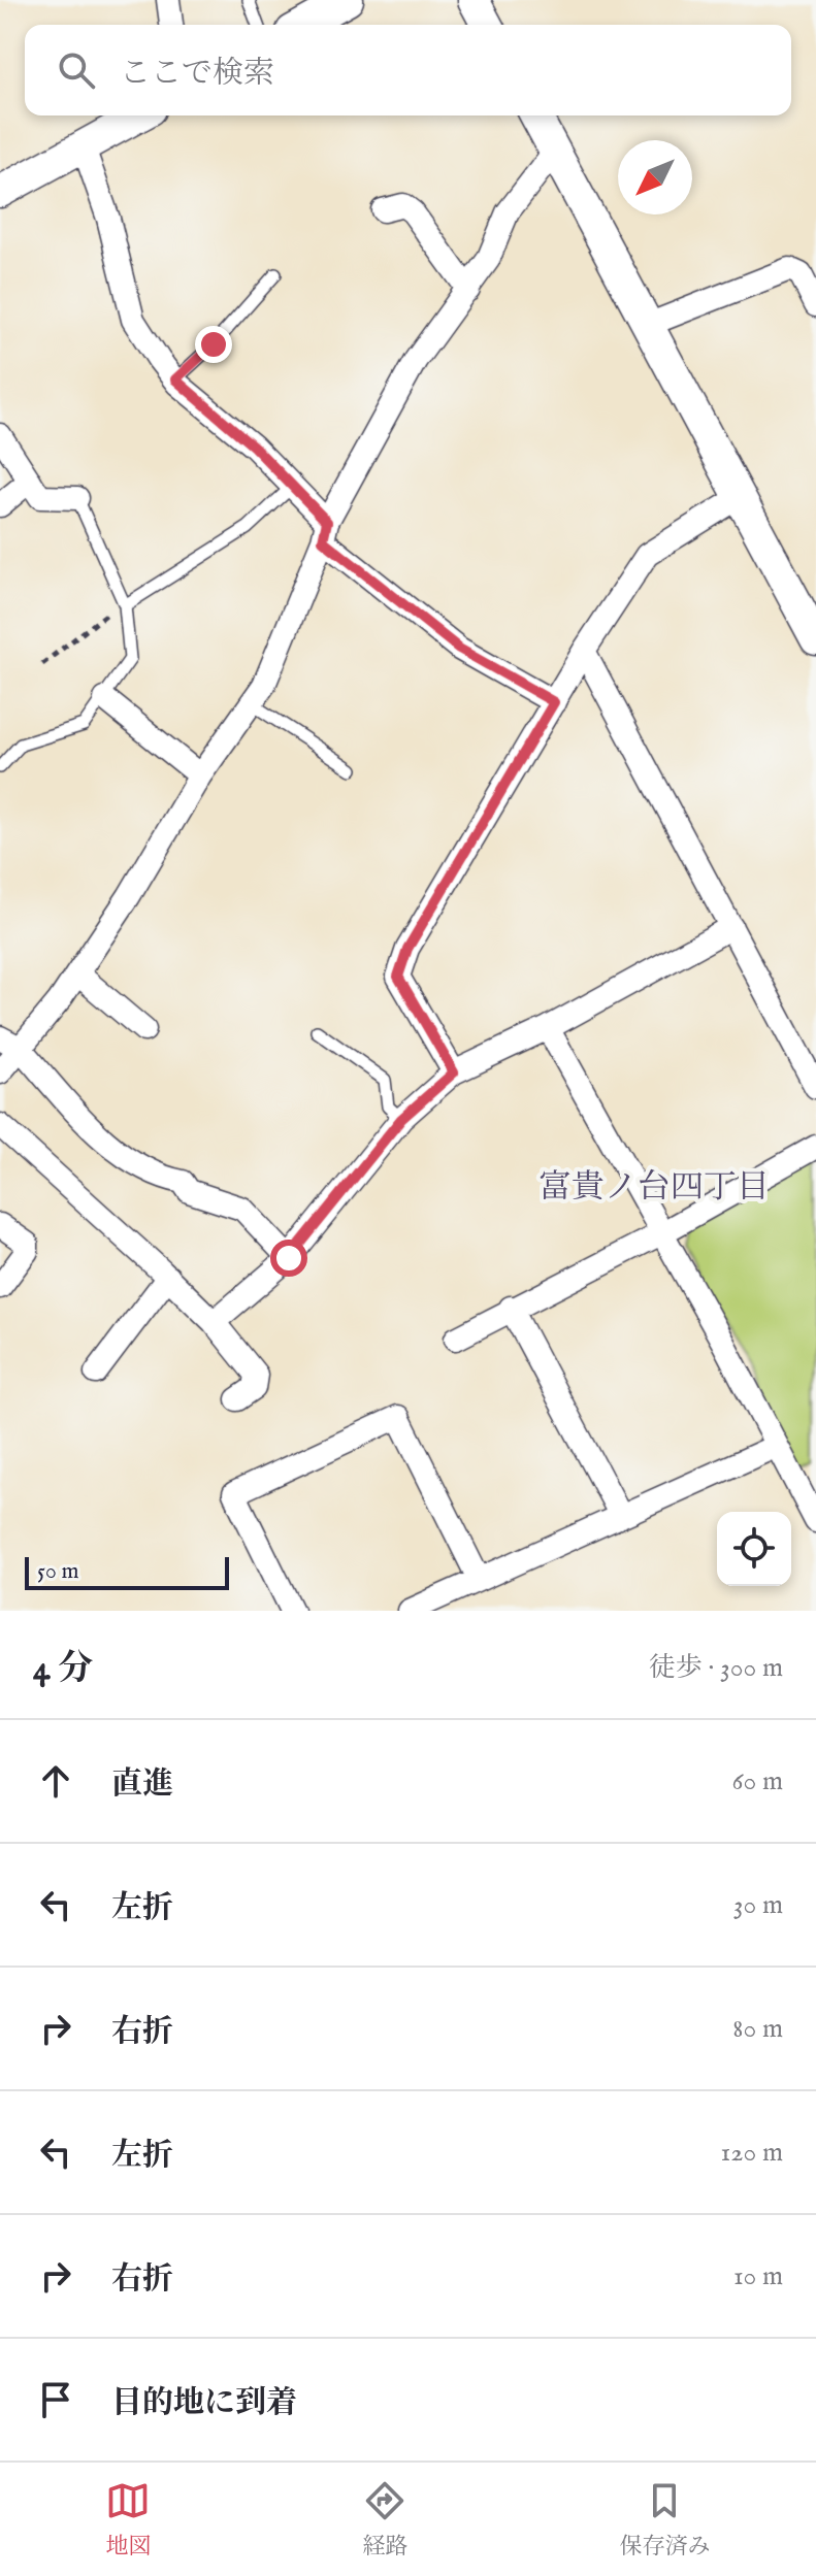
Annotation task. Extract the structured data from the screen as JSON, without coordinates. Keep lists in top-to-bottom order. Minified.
{"districts":["富貴ノ台四丁目"],"scale_bar":"50 m","north":"bottom left","page":{"search":"ここで検索","scale":"50 m","heading":["4 分","徒歩 · 300 m"],"list":[["直進","60 m"],["左折","30 m"],["右折","80 m"],["左折","120 m"],["右折","10 m"],"目的地に到着"],"nav":["地図","経路","保存済み"]}}
